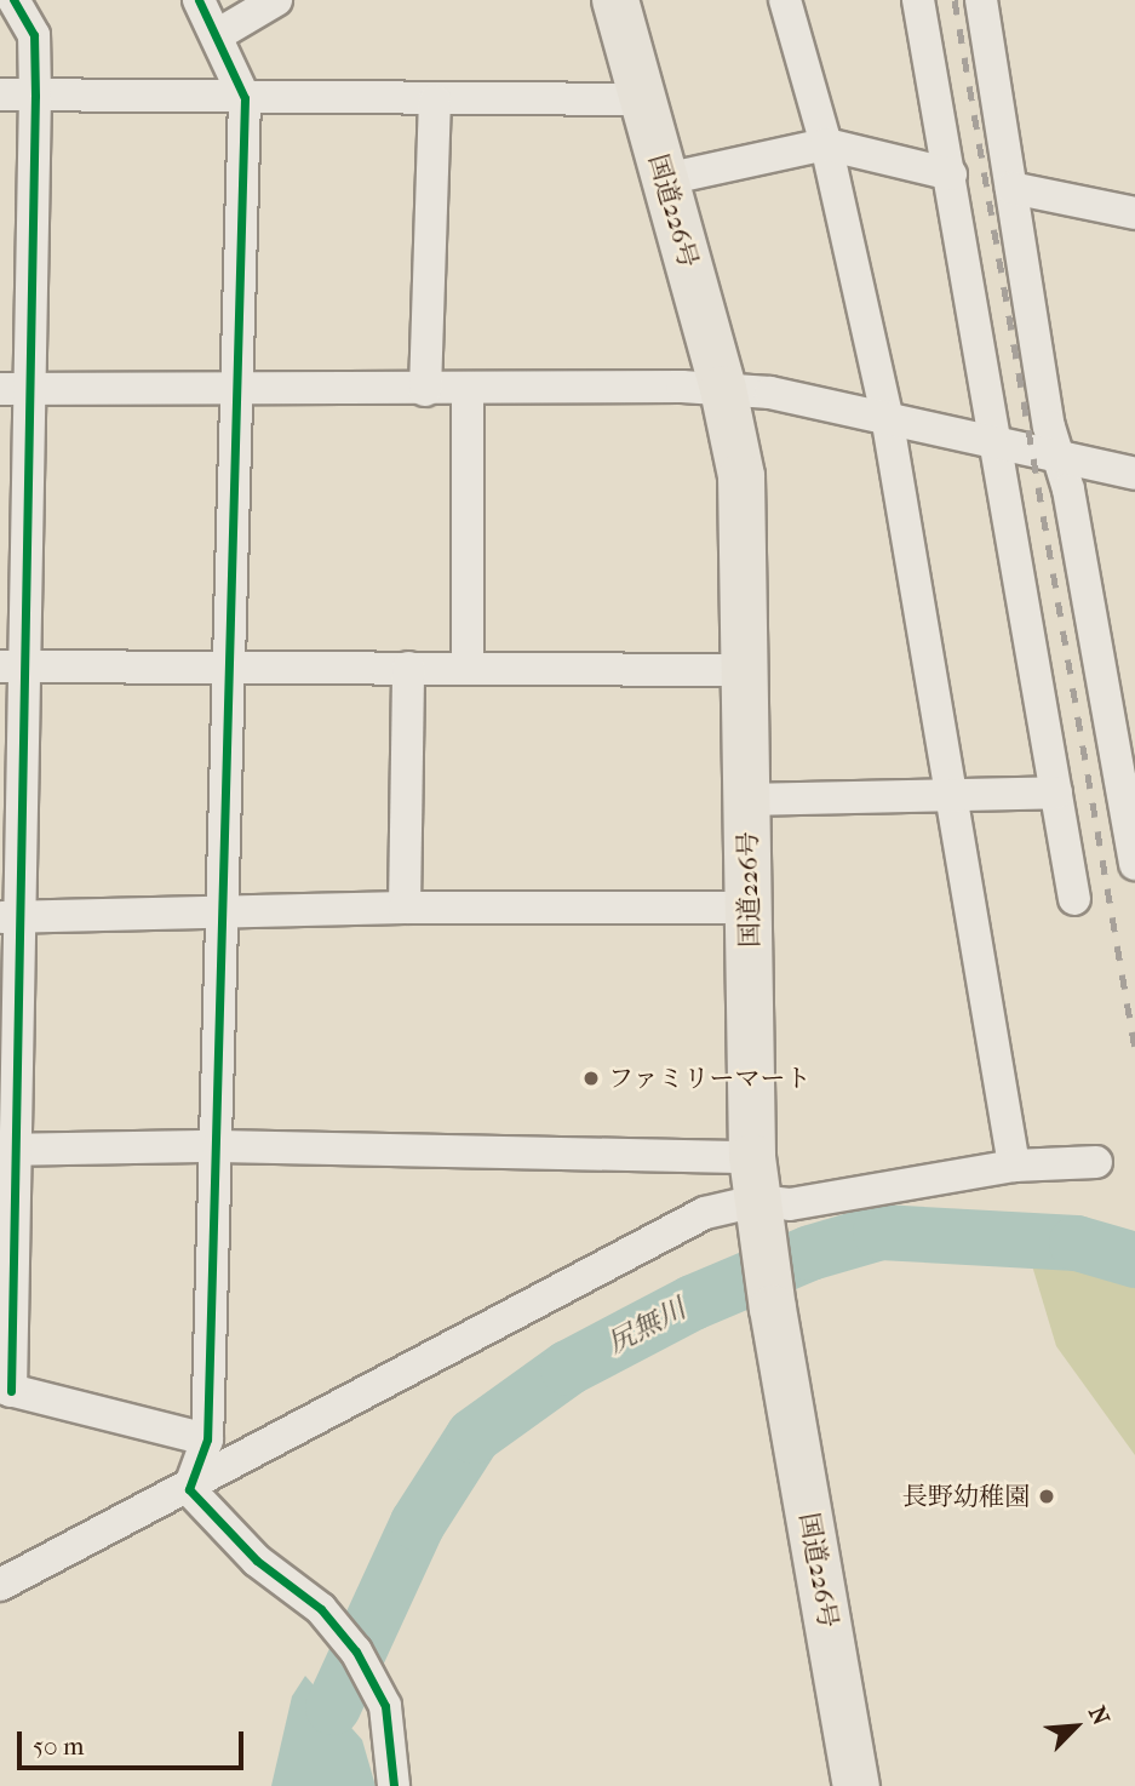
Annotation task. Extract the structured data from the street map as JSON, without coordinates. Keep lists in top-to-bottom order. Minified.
{"streets":{"highway":["国道226号"]},"water":["尻無川"],"places":["ファミリーマート","長野幼稚園"],"scale_bar":"50 m","north":"top right"}
